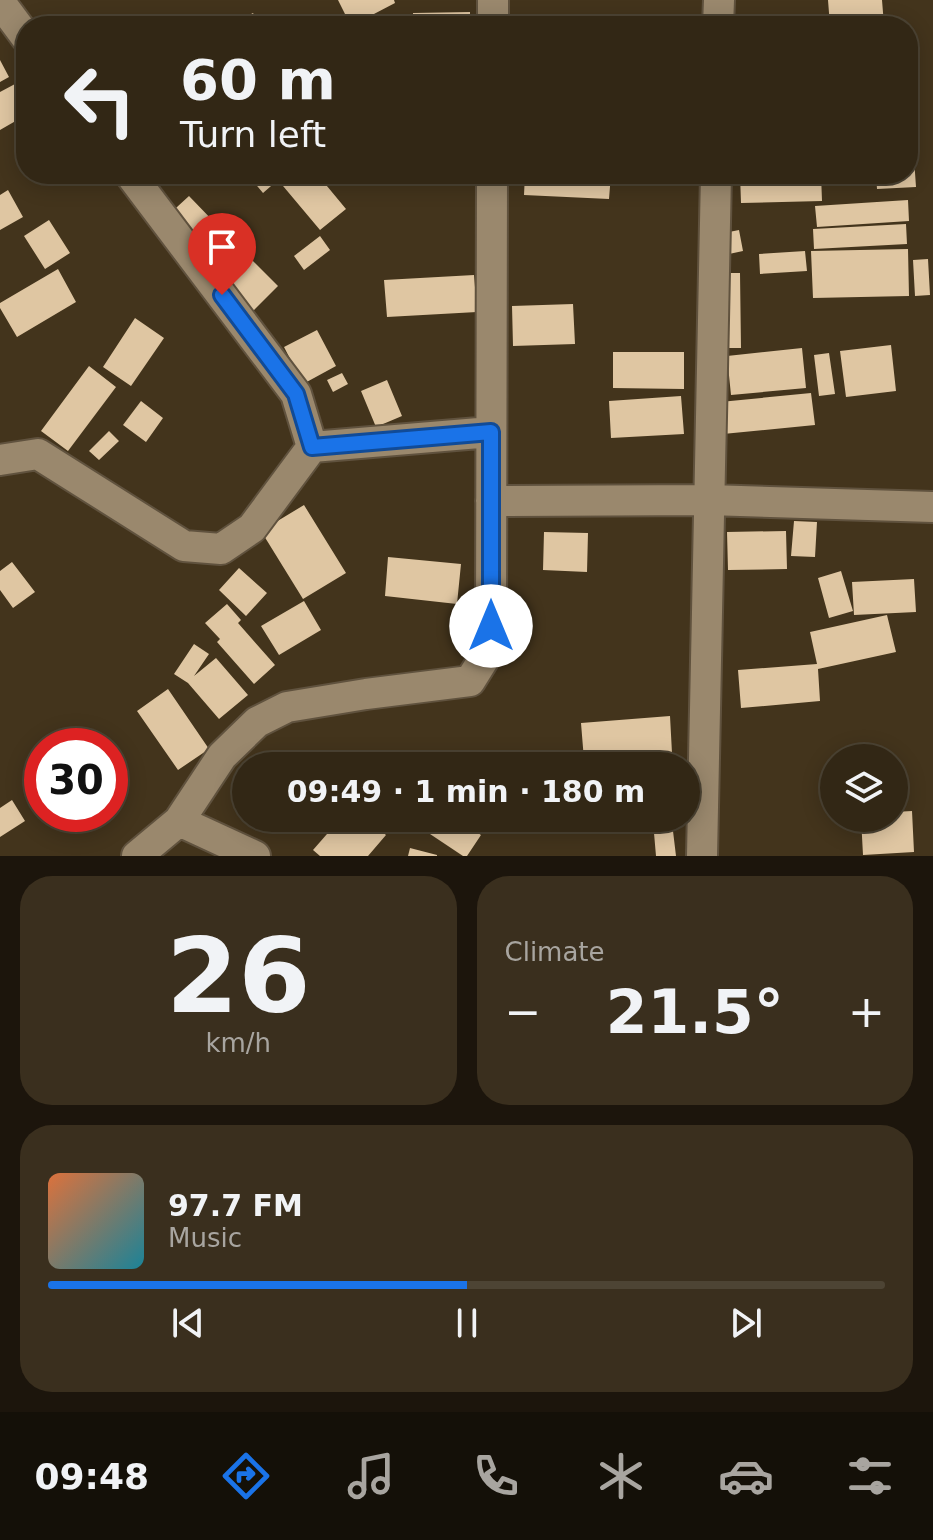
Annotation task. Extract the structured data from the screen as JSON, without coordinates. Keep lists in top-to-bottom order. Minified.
{"page":{"turn":["60 m","Turn left"],"limit":"30","trip":"09:49 · 1 min · 180 m","tile":[["26","km/h"],"Climate"],"heat":["−","21.5°","+"],"song":["97.7 FM","Music"],"tabs":"09:48"}}
